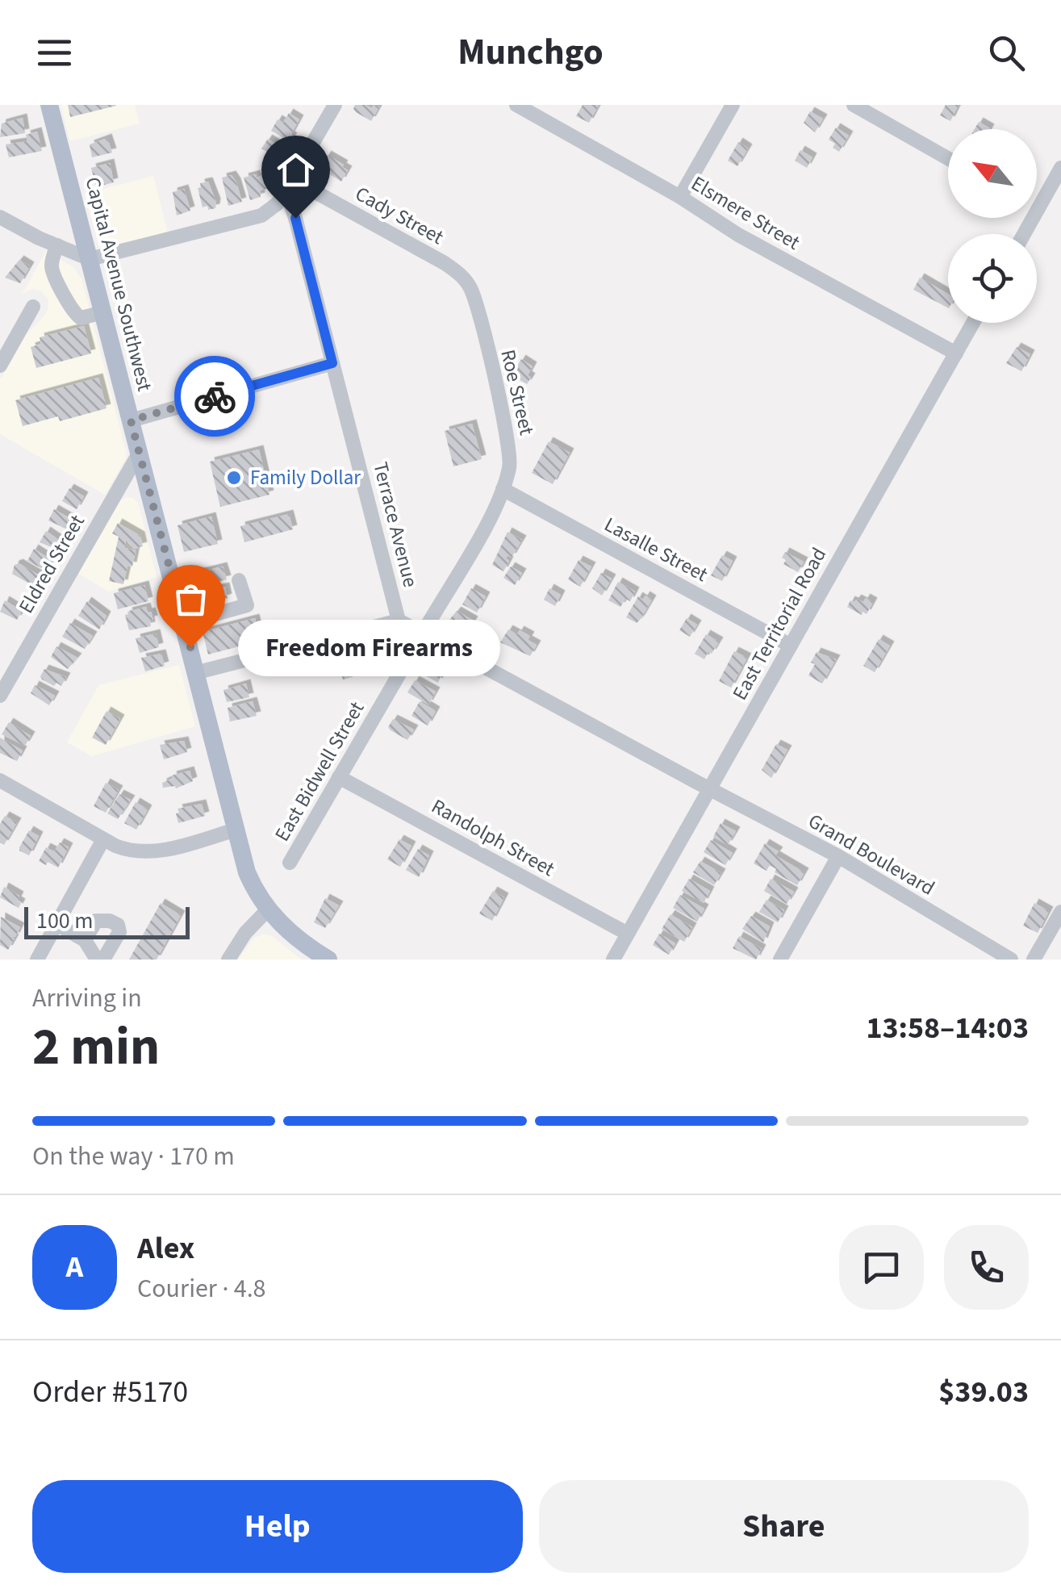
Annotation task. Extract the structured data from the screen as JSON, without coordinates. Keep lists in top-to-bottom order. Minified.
{"streets":{"main road":["Capital Avenue Southwest"],"street":["Elsmere Street","Cady Street","Roe Street","Terrace Avenue","Lasalle Street","Eldred Street","East Territorial Road","East Bidwell Street","Randolph Street","Grand Boulevard"]},"crossings":[["Elsmere Street","East Territorial Road"],["Cady Street","Roe Street"],["Cady Street","Terrace Avenue"],["Capital Avenue Southwest","Eldred Street"],["Roe Street","Lasalle Street"],["Roe Street","East Bidwell Street"],["Lasalle Street","East Territorial Road"],["Lasalle Street","East Bidwell Street"],["East Territorial Road","Randolph Street"],["East Territorial Road","Grand Boulevard"],["East Bidwell Street","Randolph Street"]],"places":["Family Dollar","Freedom Firearms"],"scale_bar":"100 m","north":"top left","page":{"header":"Munchgo","bubble":"Freedom Firearms","scale":"100 m","heading":["2 min","Arriving in","13:58–14:03"],"panel":["Alex","Courier · 4.8","Order #5170","$39.03"],"bar":"On the way · 170 m","round":"A","buttons":["Help","Share"]}}
